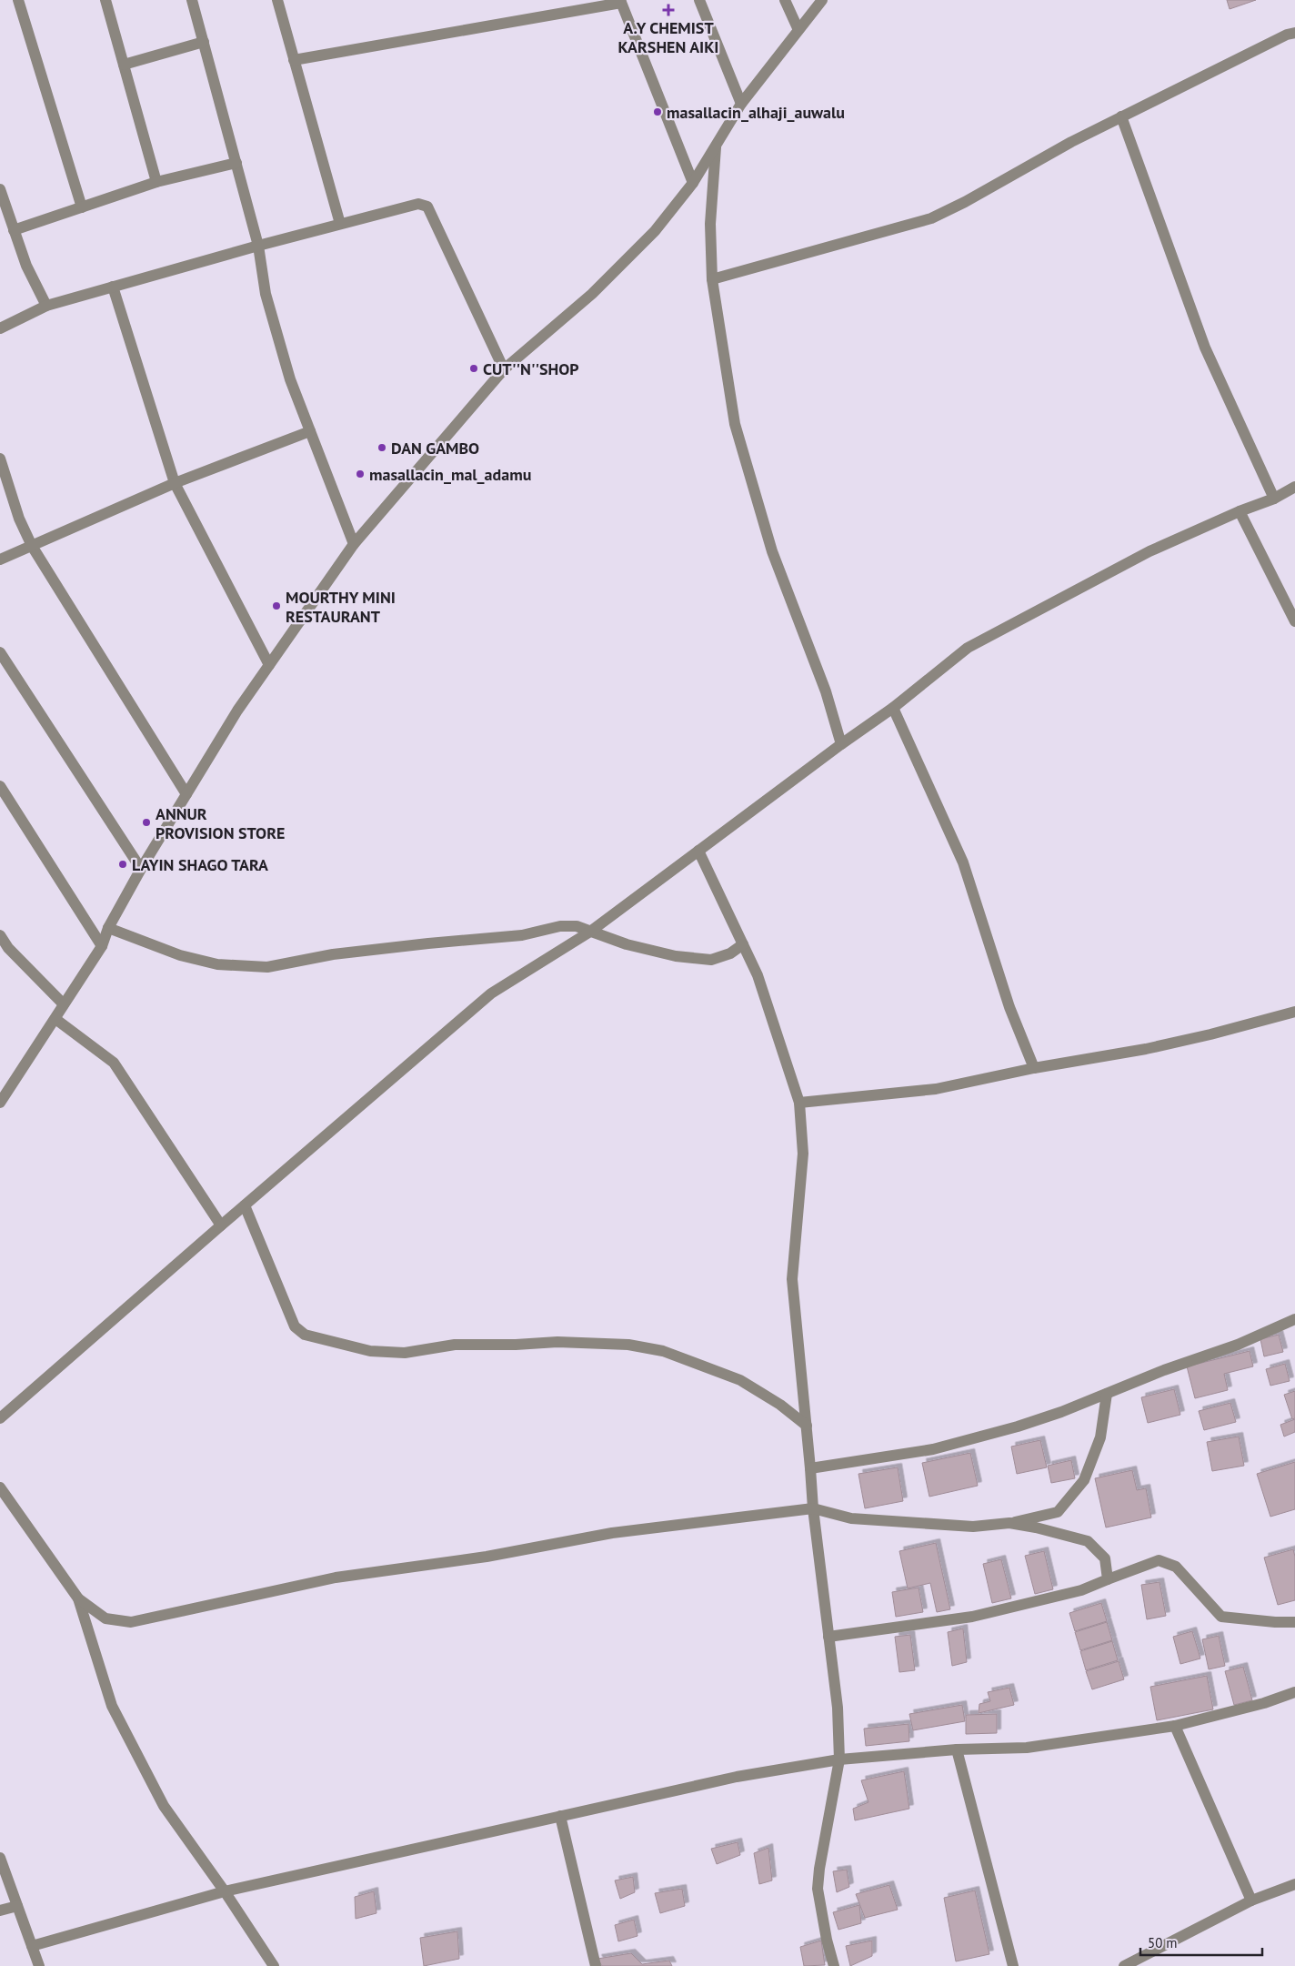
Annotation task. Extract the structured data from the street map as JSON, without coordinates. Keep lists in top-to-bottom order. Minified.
{"places":{"health":["A.Y CHEMIST KARSHEN AIKI"],"other":["masallacin_alhaji_auwalu","CUT''N''SHOP","DAN GAMBO","masallacin_mal_adamu","MOURTHY MINI RESTAURANT","ANNUR PROVISION STORE","LAYIN SHAGO TARA"]},"scale_bar":"50 m"}
